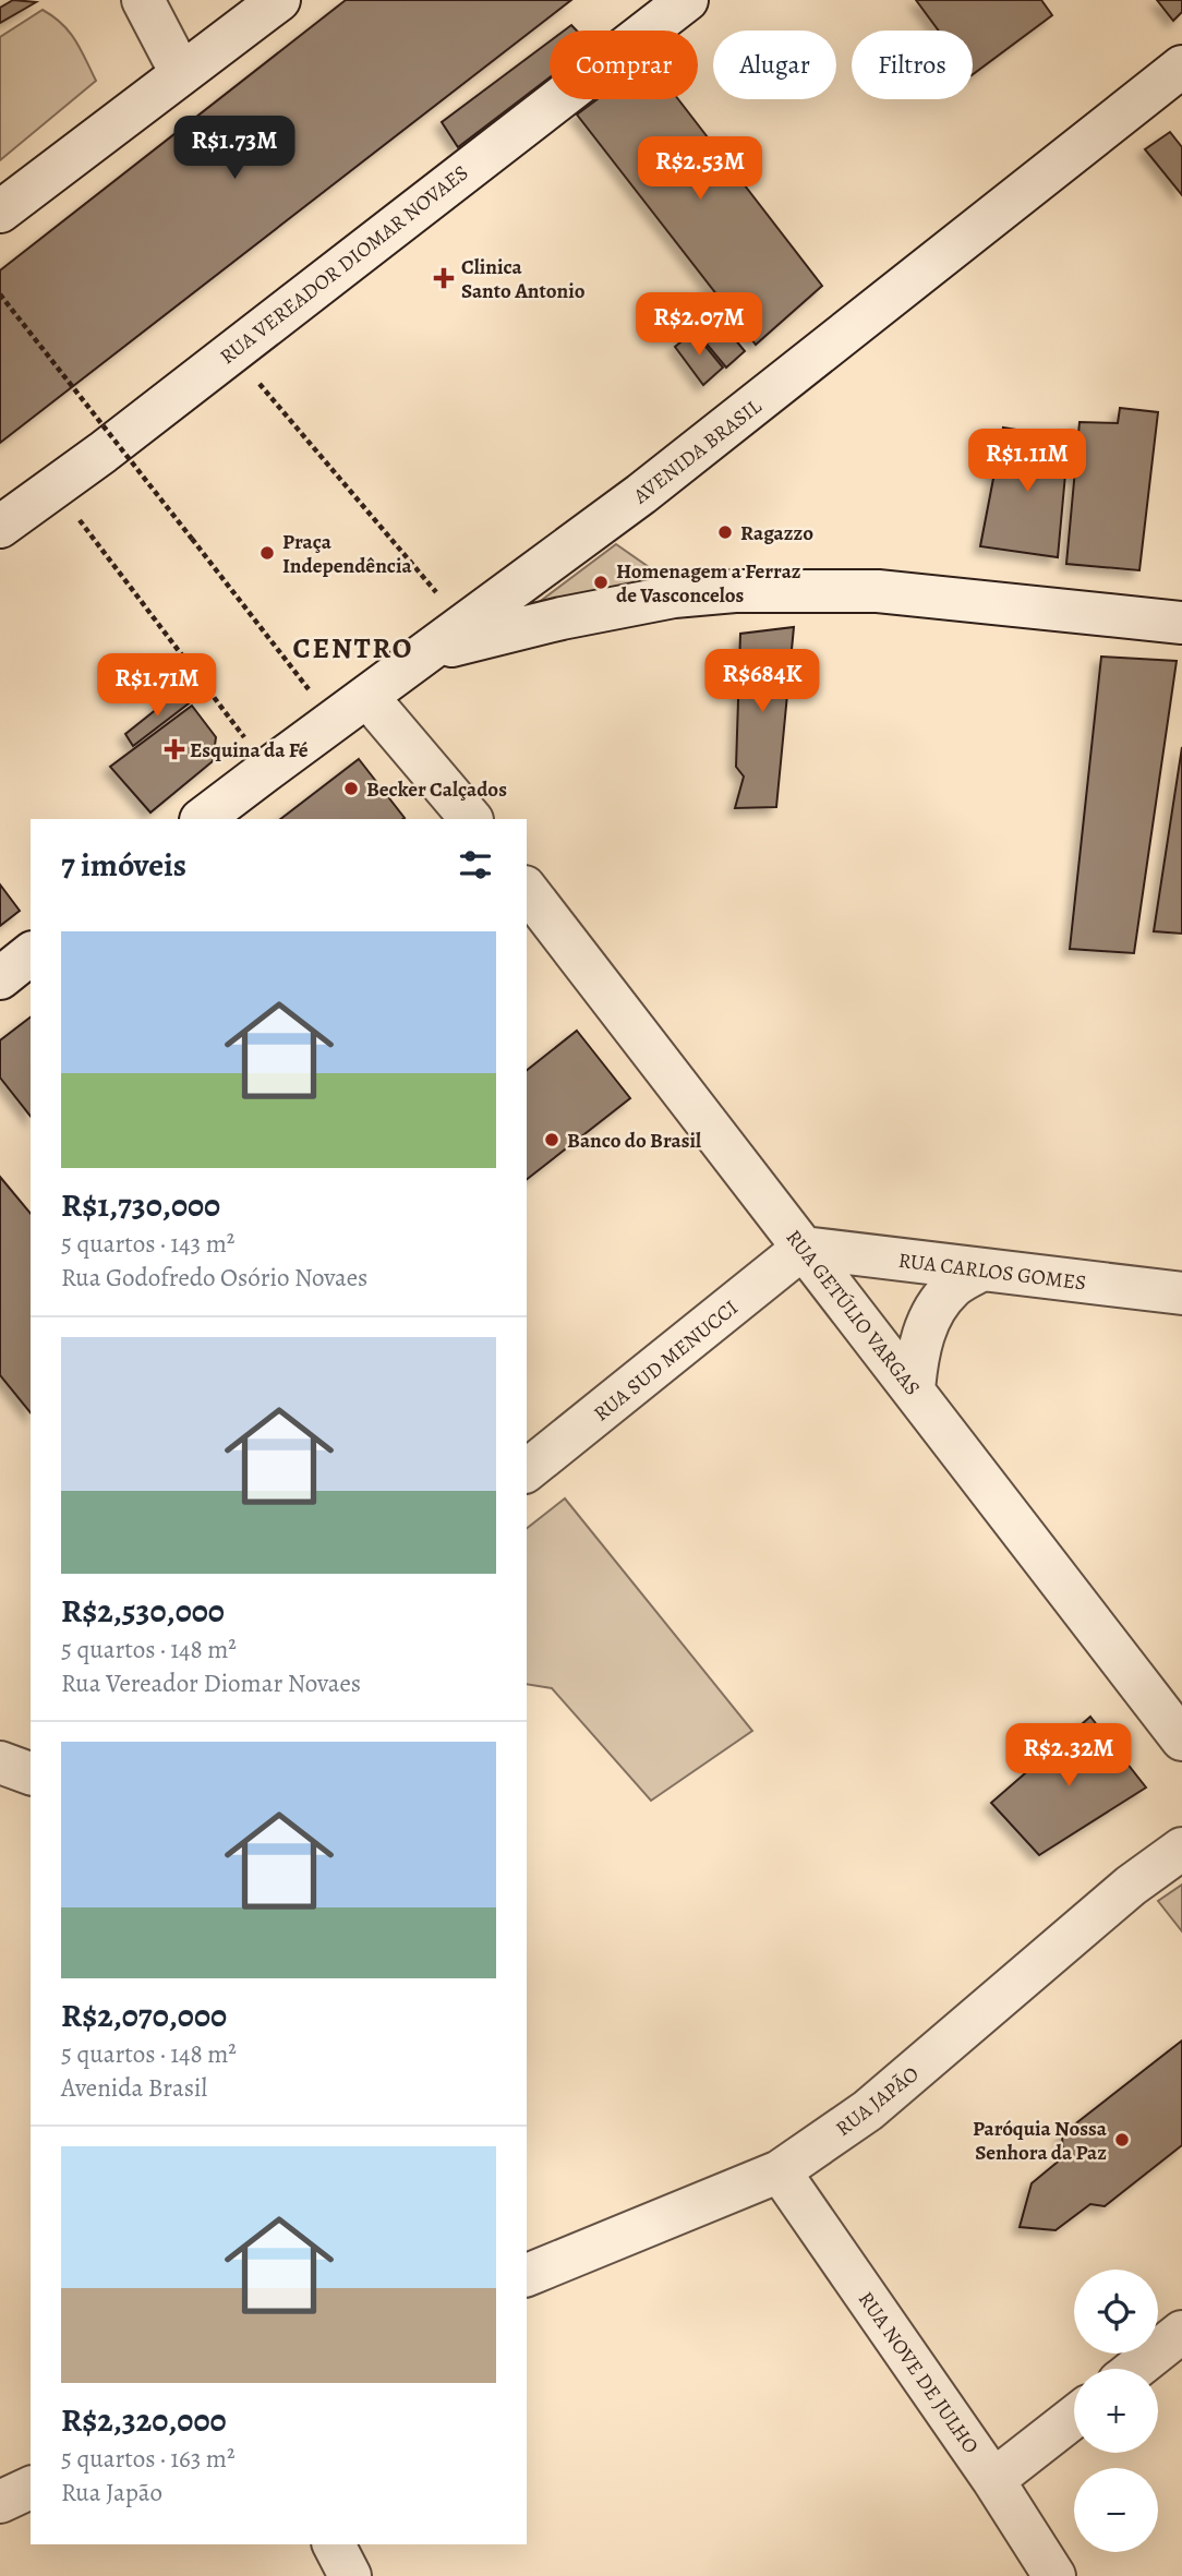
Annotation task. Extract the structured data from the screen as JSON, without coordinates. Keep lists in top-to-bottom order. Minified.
{"streets":{"street":["RUA VEREADOR DIOMAR NOVAES","AVENIDA BRASIL","RUA CARLOS GOMES","RUA GETÚLIO VARGAS","RUA SUD MENUCCI","RUA JAPÃO","RUA NOVE DE JULHO"]},"crossings":[["RUA CARLOS GOMES","RUA GETÚLIO VARGAS"],["RUA CARLOS GOMES","RUA SUD MENUCCI"],["RUA GETÚLIO VARGAS","RUA SUD MENUCCI"],["RUA JAPÃO","RUA NOVE DE JULHO"]],"districts":["CENTRO"],"places":{"health":["Clinica Santo Antonio","Esquina da Fé"],"other":["Ragazzo","Praça Independência","Homenagem a Ferraz de Vasconcelos","Becker Calçados","Banco do Brasil","Paróquia Nossa Senhora da Paz"]},"page":{"chip":["Comprar","Alugar","Filtros"],"price":["R$1.73M","R$2.53M","R$2.07M","R$1.11M","R$684K","R$1.71M","R$2.32M"],"heading":"7 imóveis","list":[{"name":"R$1,730,000","note":"5 quartos · 143 m² · Rua Godofredo Osório Novaes"},{"name":"R$2,530,000","note":"5 quartos · 148 m² · Rua Vereador Diomar Novaes"},{"name":"R$2,070,000","note":"5 quartos · 148 m² · Avenida Brasil"},{"name":"R$2,320,000","note":"5 quartos · 163 m² · Rua Japão"}],"map_buttons":["+","−"]}}
